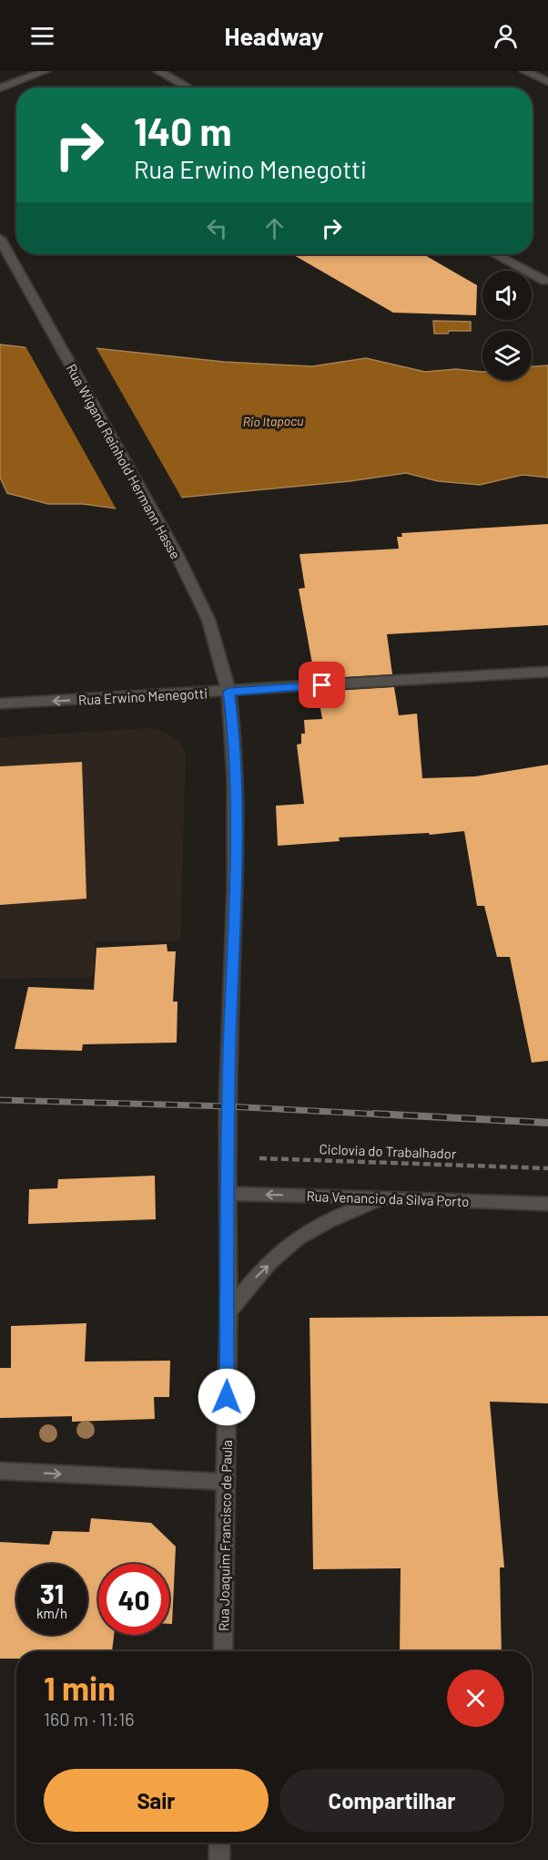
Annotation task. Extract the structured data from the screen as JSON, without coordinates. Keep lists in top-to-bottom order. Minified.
{"streets":{"street":["Rua Wigand Reinhold Hermann Hasse","Rua Erwino Menegotti","Rua Venancio da Silva Porto","Rua Joaquim Francisco de Paula"],"path":["Ciclovia do Trabalhador"]},"crossings":[["Rua Wigand Reinhold Hermann Hasse","Rua Erwino Menegotti"],["Rua Wigand Reinhold Hermann Hasse","Rua Joaquim Francisco de Paula"],["Rua Erwino Menegotti","Rua Joaquim Francisco de Paula"],["Ciclovia do Trabalhador","Rua Joaquim Francisco de Paula"],["Rua Venancio da Silva Porto","Rua Joaquim Francisco de Paula"]],"one_way":["Rua Erwino Menegotti","Rua Venancio da Silva Porto"],"water":["Rio Itapocu"],"page":{"header":"Headway","turn":["140 m","Rua Erwino Menegotti"],"speed":"31 km/h","limit":"40","heading":["1 min","160 m · 11:16"],"buttons":["Sair","Compartilhar"]}}
